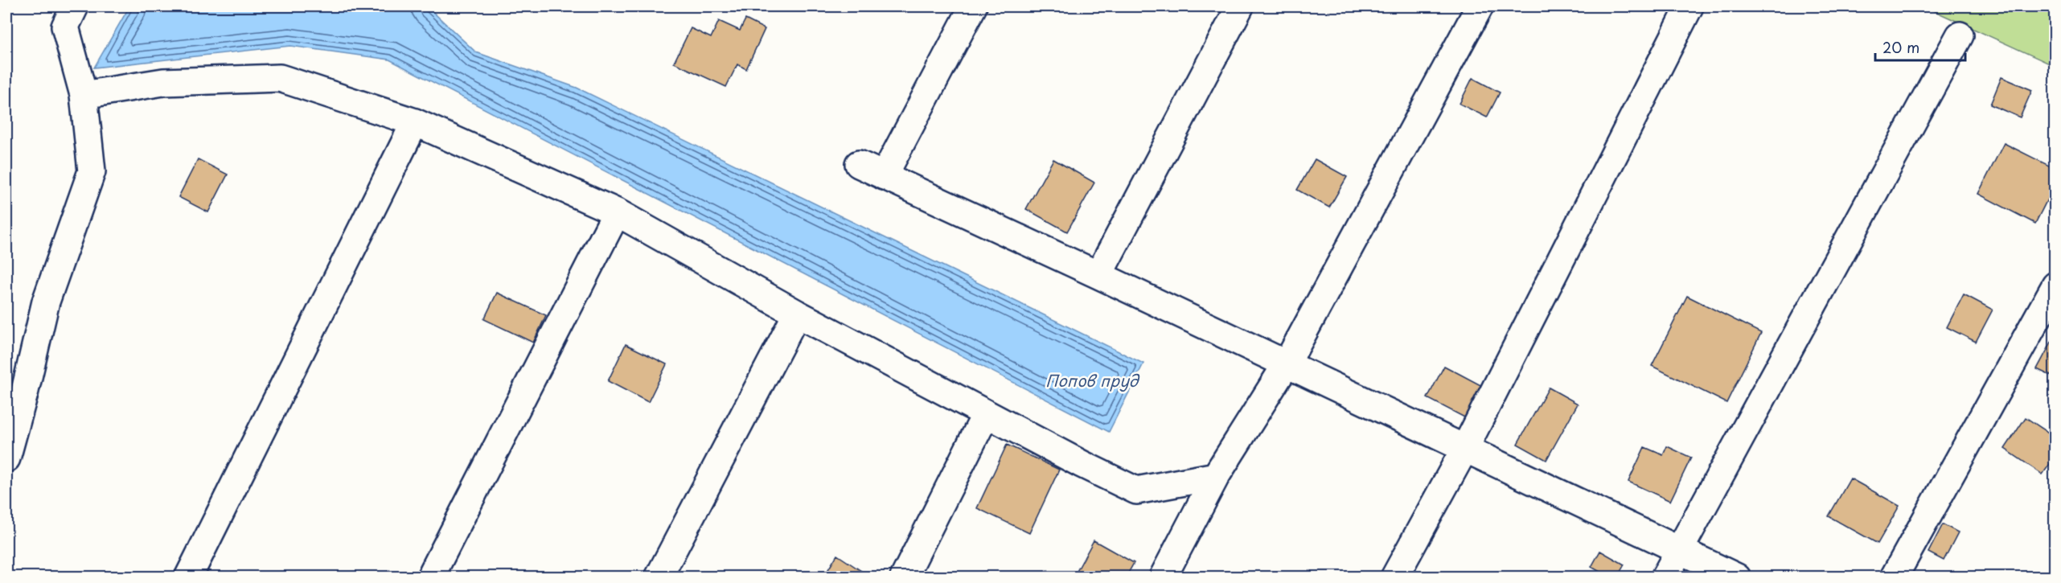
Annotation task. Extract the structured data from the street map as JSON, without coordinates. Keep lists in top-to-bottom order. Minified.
{"water":["Попов пруд"],"scale_bar":"20 m"}
